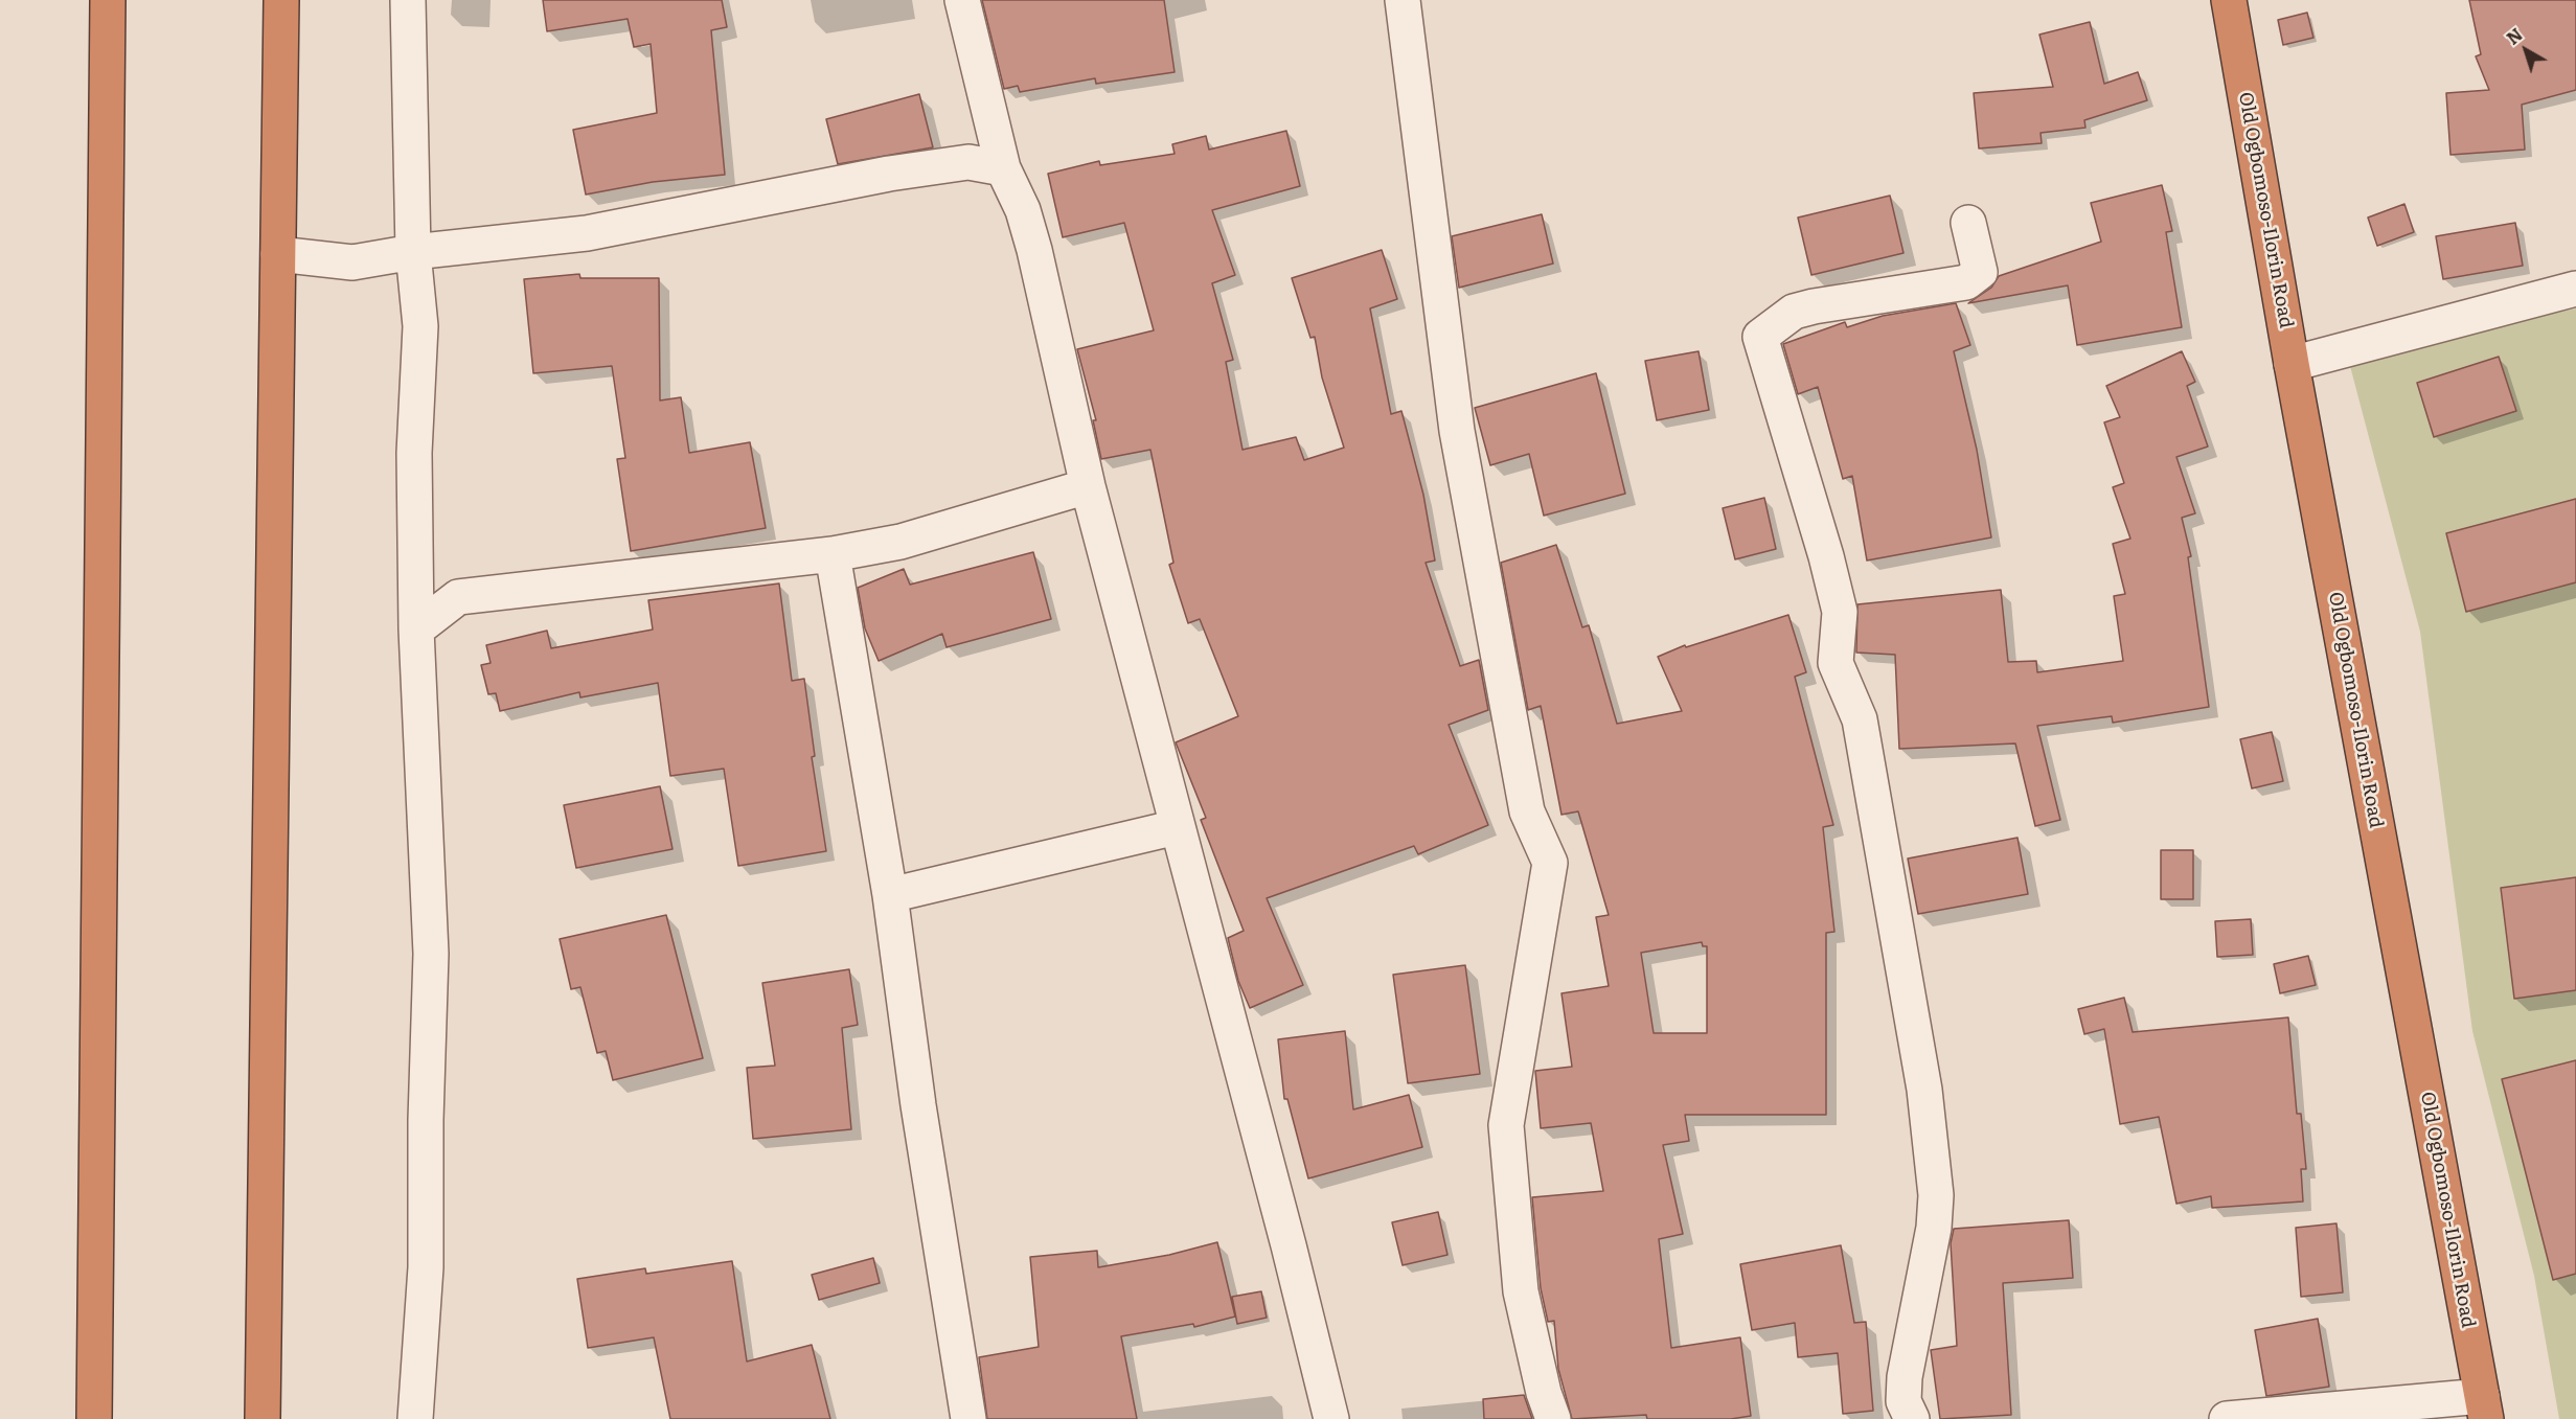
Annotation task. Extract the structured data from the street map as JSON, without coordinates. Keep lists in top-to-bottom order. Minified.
{"streets":{"highway":["Old Ogbomoso-Ilorin Road"]},"north":"top left"}
